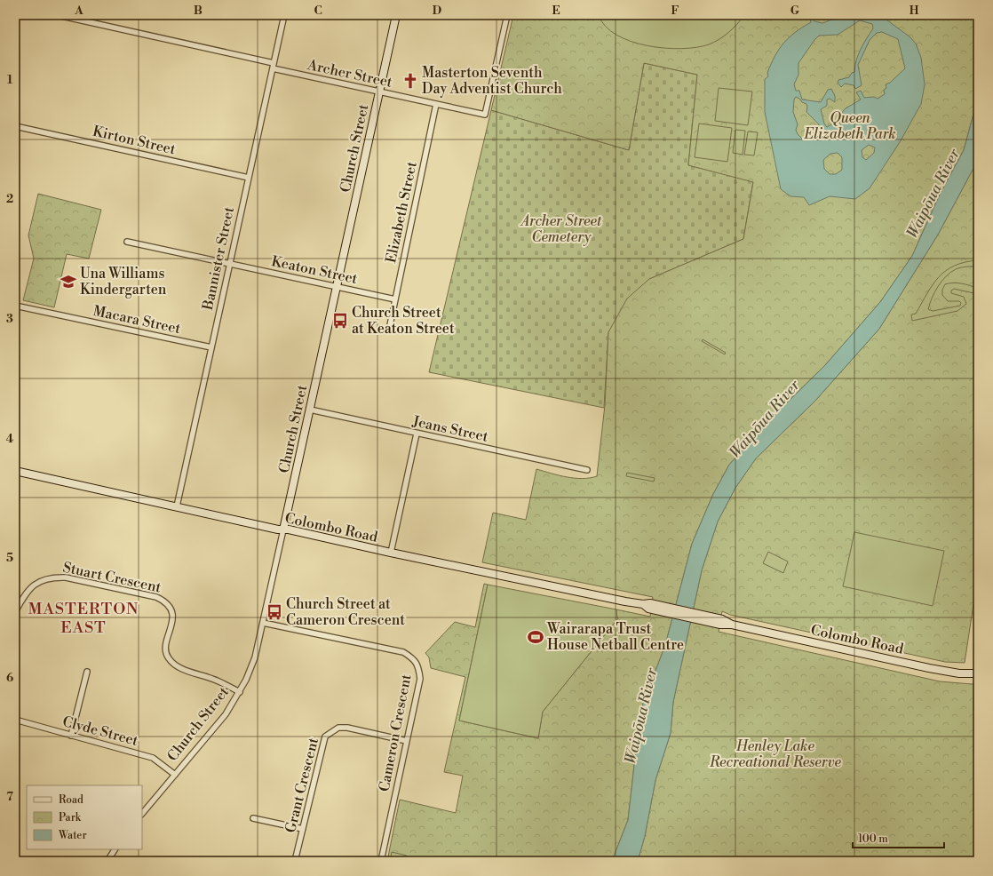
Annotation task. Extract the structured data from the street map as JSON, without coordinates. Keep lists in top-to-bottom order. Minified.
{"streets":{"street":["Archer Street","Kirton Street","Church Street","Elizabeth Street","Bannister Street","Keaton Street","Macara Street","Jeans Street","Colombo Road","Stuart Crescent","Clyde Street","Cameron Crescent","Grant Crescent"]},"crossings":[["Archer Street","Church Street"],["Archer Street","Elizabeth Street"],["Archer Street","Bannister Street"],["Kirton Street","Bannister Street"],["Church Street","Keaton Street"],["Church Street","Jeans Street"],["Church Street","Colombo Road"],["Church Street","Stuart Crescent"],["Church Street","Clyde Street"],["Church Street","Cameron Crescent"],["Elizabeth Street","Keaton Street"],["Bannister Street","Keaton Street"],["Bannister Street","Macara Street"],["Bannister Street","Colombo Road"],["Cameron Crescent","Grant Crescent"]],"districts":["MASTERTON EAST"],"water":["Waipōua River"],"parks":["Queen Elizabeth Park","Archer Street Cemetery","Henley Lake Recreational Reserve"],"places":{"church":["Masterton Seventh Day Adventist Church"],"school or university":["Una Williams Kindergarten"],"bus stop":["Church Street at Keaton Street","Church Street at Cameron Crescent"],"sports":["Wairarapa Trust House Netball Centre"]},"legend":["Road","Park","Water"],"scale_bar":"100 m","grid":{"columns":["A","B","C","D","E","F","G","H"],"rows":["1","2","3","4","5","6","7"]}}
